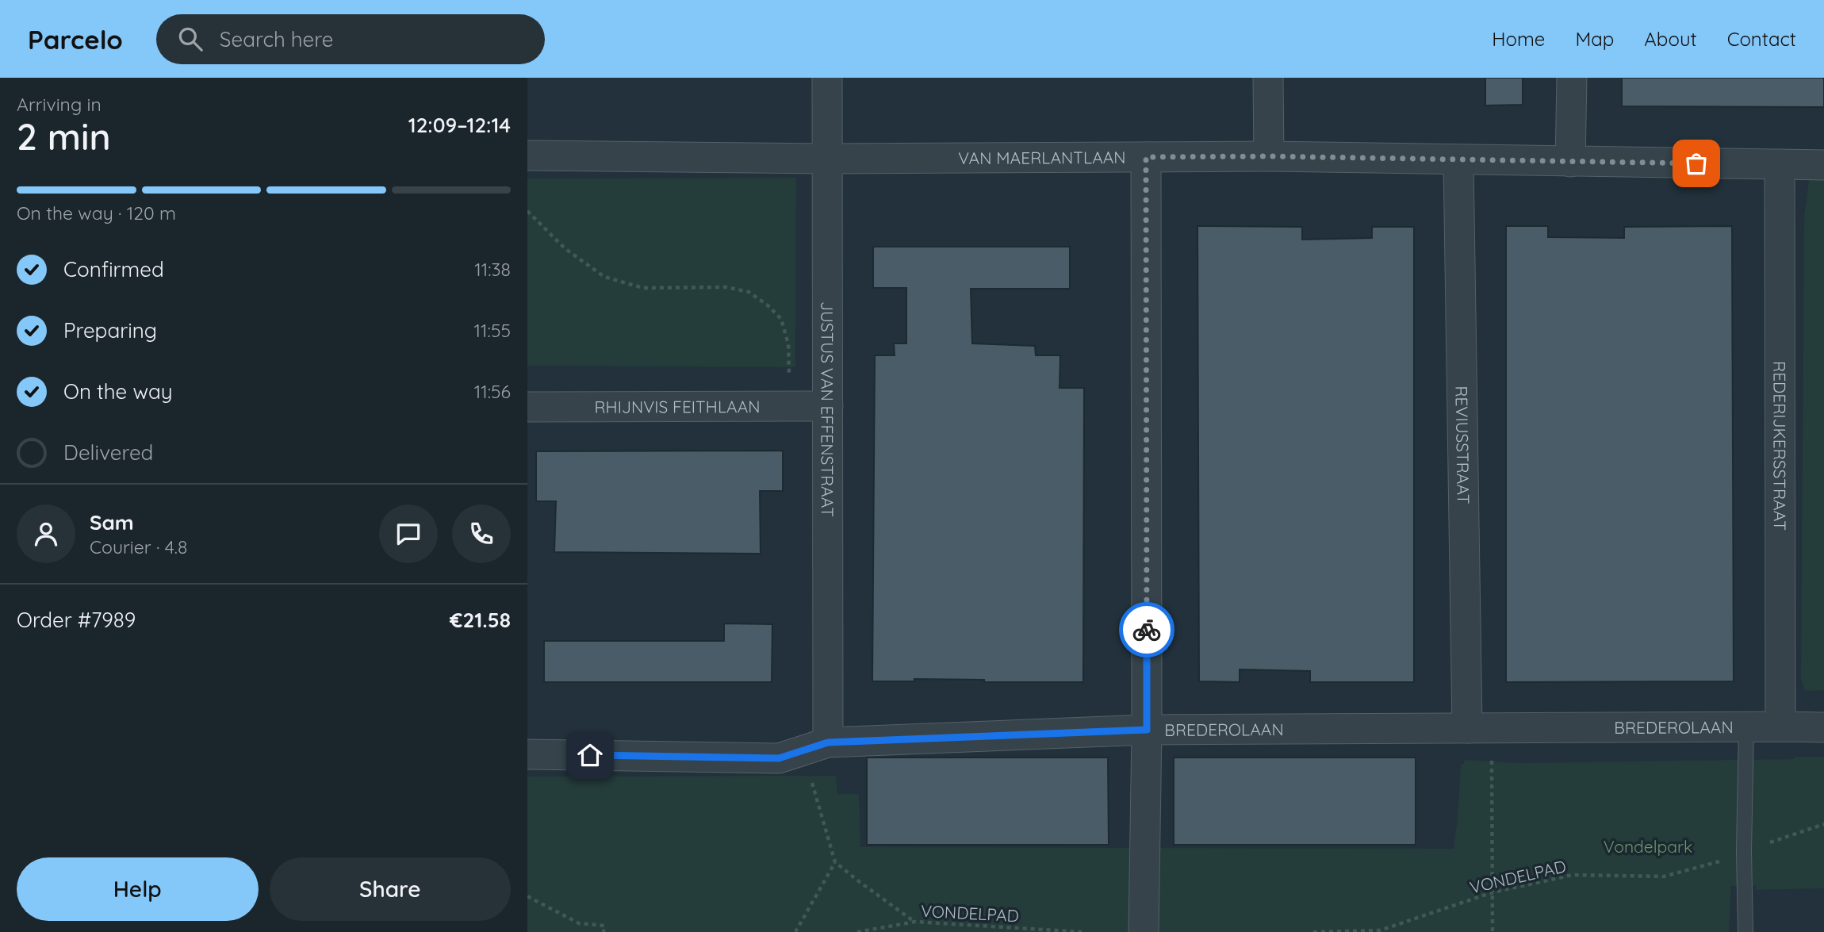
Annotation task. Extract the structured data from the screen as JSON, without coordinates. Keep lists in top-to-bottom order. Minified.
{"streets":{"street":["VAN MAERLANTLAAN","RHIJNVIS FEITHLAAN","JUSTUS VAN EFFENSTRAAT","REVIUSSTRAAT","REDERIJKERSSTRAAT","BREDEROLAAN"],"path":["VONDELPAD"]},"crossings":[["VAN MAERLANTLAAN","JUSTUS VAN EFFENSTRAAT"],["VAN MAERLANTLAAN","REVIUSSTRAAT"],["VAN MAERLANTLAAN","REDERIJKERSSTRAAT"],["RHIJNVIS FEITHLAAN","JUSTUS VAN EFFENSTRAAT"],["JUSTUS VAN EFFENSTRAAT","BREDEROLAAN"],["REVIUSSTRAAT","BREDEROLAAN"],["REDERIJKERSSTRAAT","BREDEROLAAN"]],"parks":["Vondelpark"],"page":{"header":"Parcelo","search":"Search here","nav":["Home","Map","About","Contact"],"heading":["2 min","Arriving in","12:09–12:14"],"panel":["Sam","Courier · 4.8","Order #7989","€21.58"],"bar":"On the way · 120 m","list":[["Confirmed","11:38"],["Preparing","11:55"],["On the way","11:56"],"Delivered"],"buttons":["Help","Share"]}}
